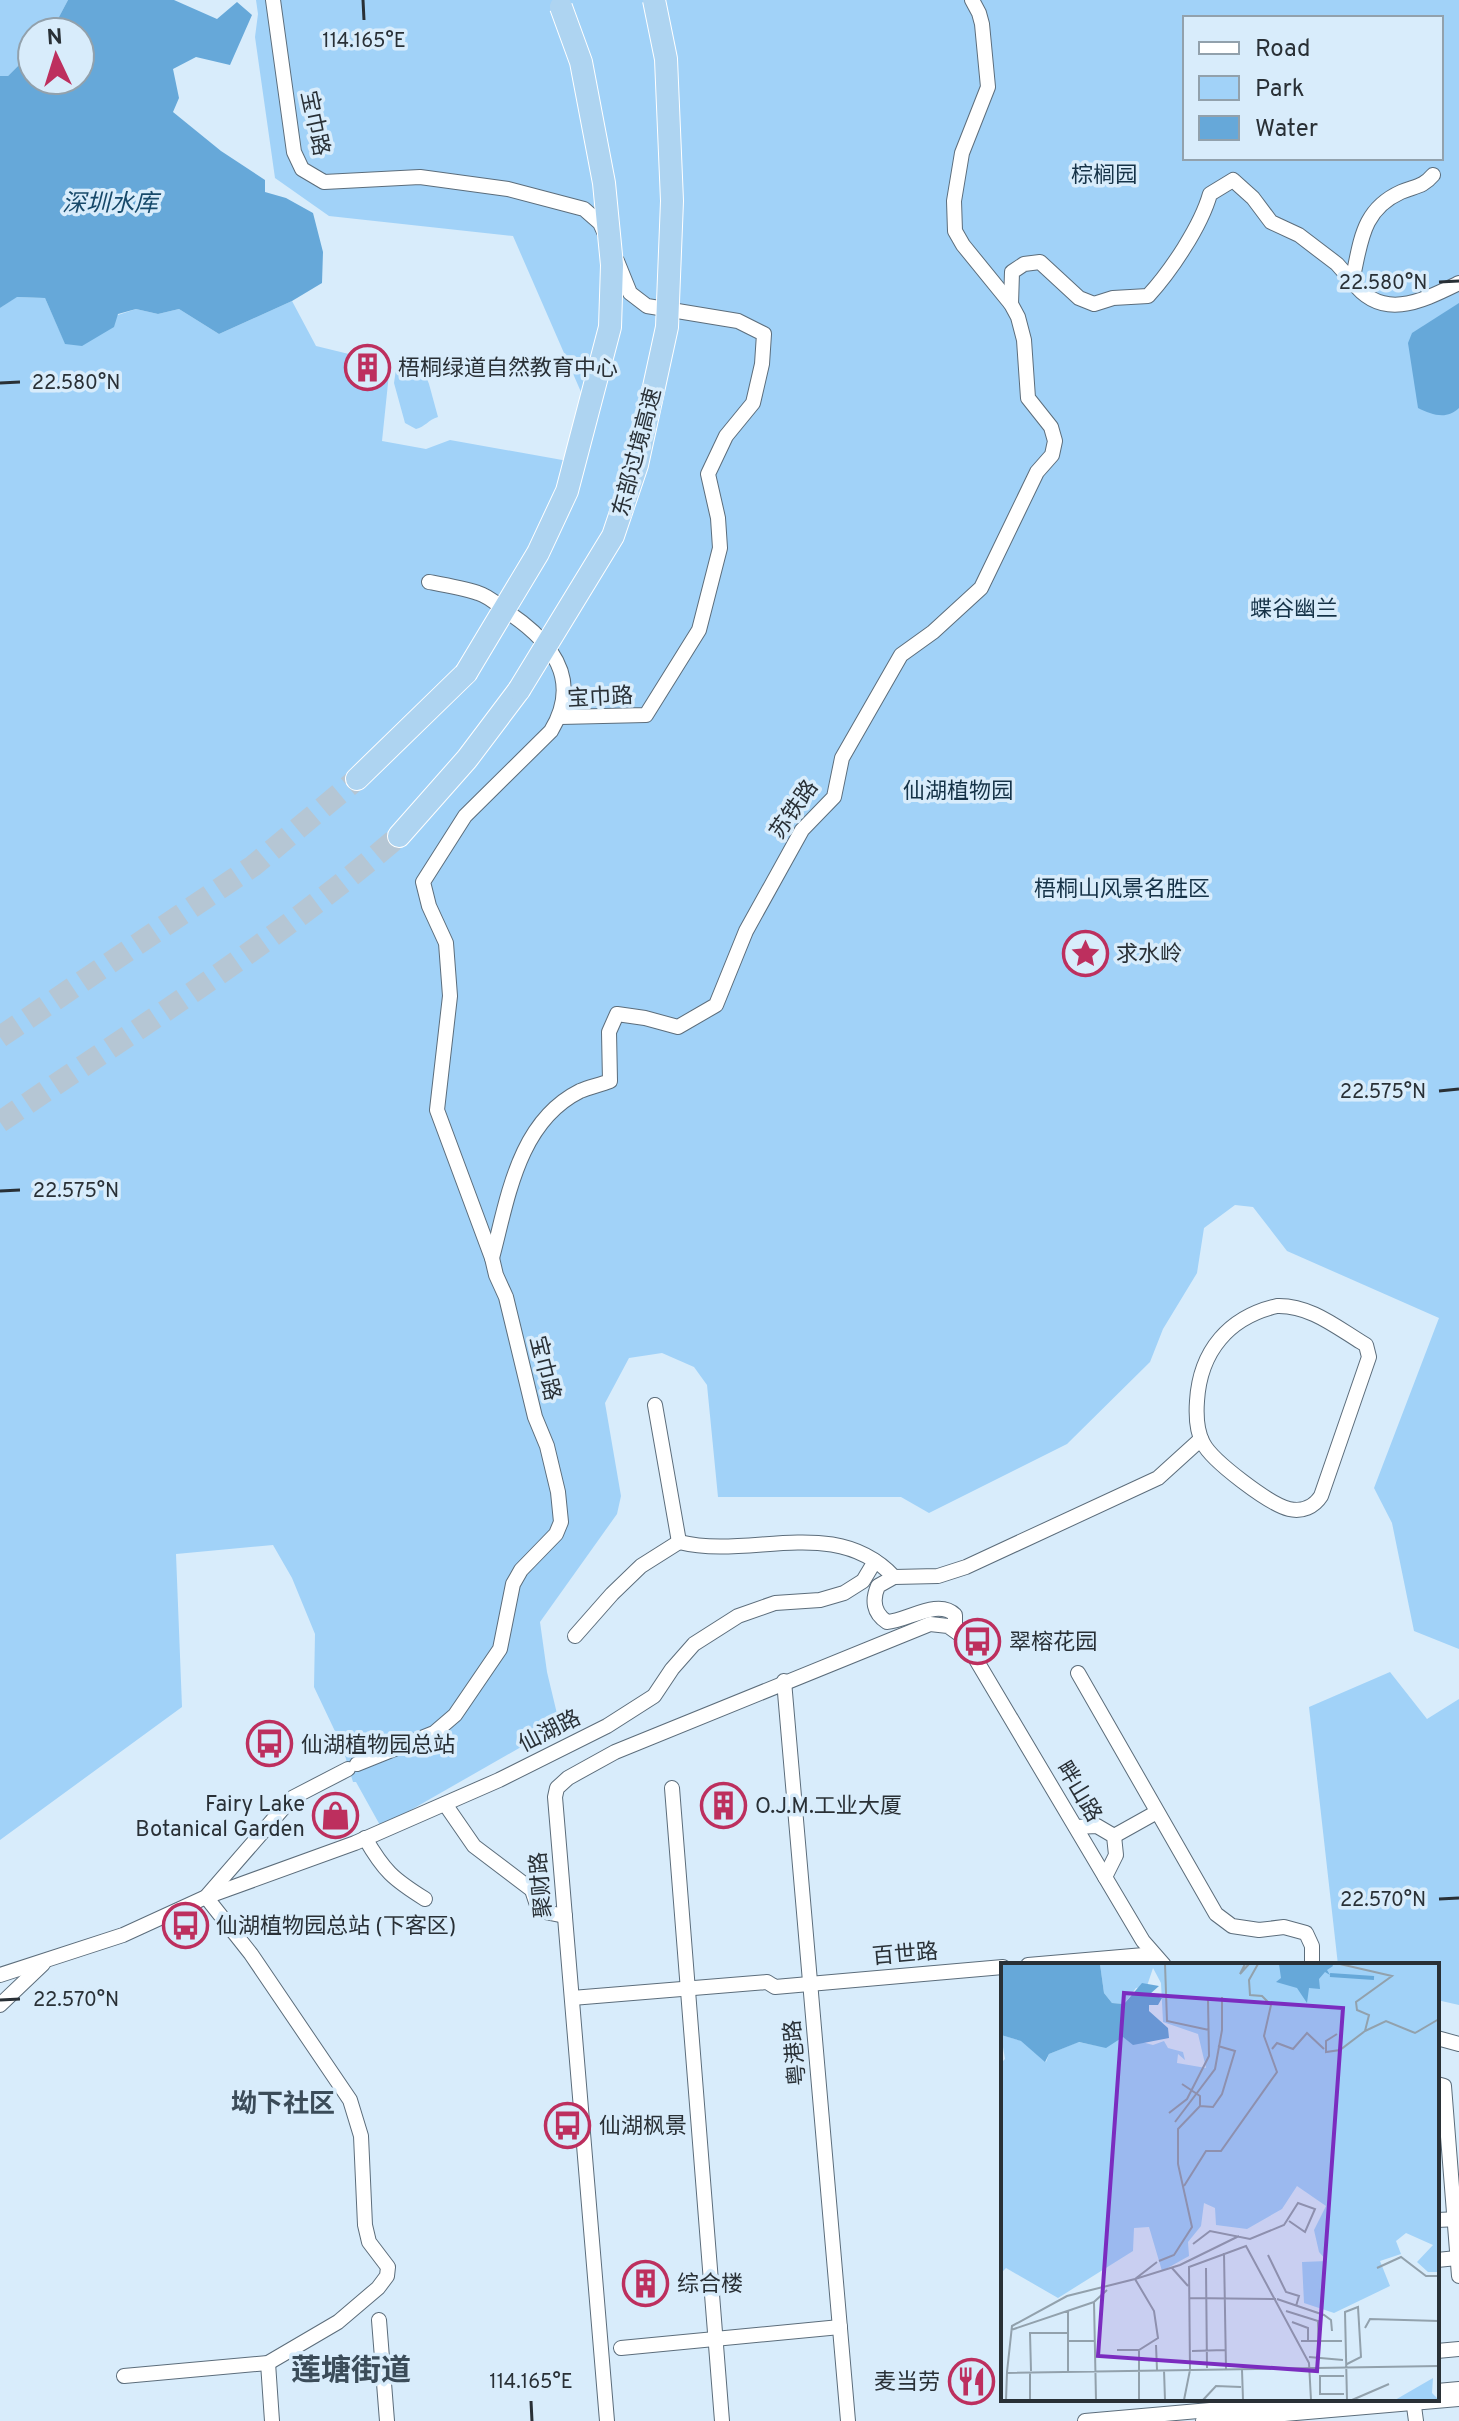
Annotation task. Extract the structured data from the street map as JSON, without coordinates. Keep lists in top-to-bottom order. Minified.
{"streets":{"highway":["东部过境高速"],"street":["宝巾路","苏铁路","仙湖路","畔山路","聚财路","百世路","粤港路"]},"crossings":[["宝巾路","苏铁路"],["宝巾路","仙湖路"],["畔山路","聚财路"],["聚财路","百世路"],["聚财路","粤港路"],["百世路","粤港路"]],"districts":["坳下社区","莲塘街道"],"water":["深圳水库"],"parks":["棕榈园","蝶谷幽兰","仙湖植物园","梧桐山风景名胜区"],"places":{"building":["梧桐绿道自然教育中心","O.J.M.工业大厦","综合楼"],"place":["求水岭"],"bus stop":["翠榕花园","仙湖植物园总站","仙湖植物园总站 (下客区)","仙湖枫景"],"shop":["Fairy Lake Botanical Garden"],"restaurant":["麦当劳"]},"legend":["Road","Park","Water"],"north":"top","coordinates":["114.165°E","22.580°N","22.575°N","22.570°N"]}
